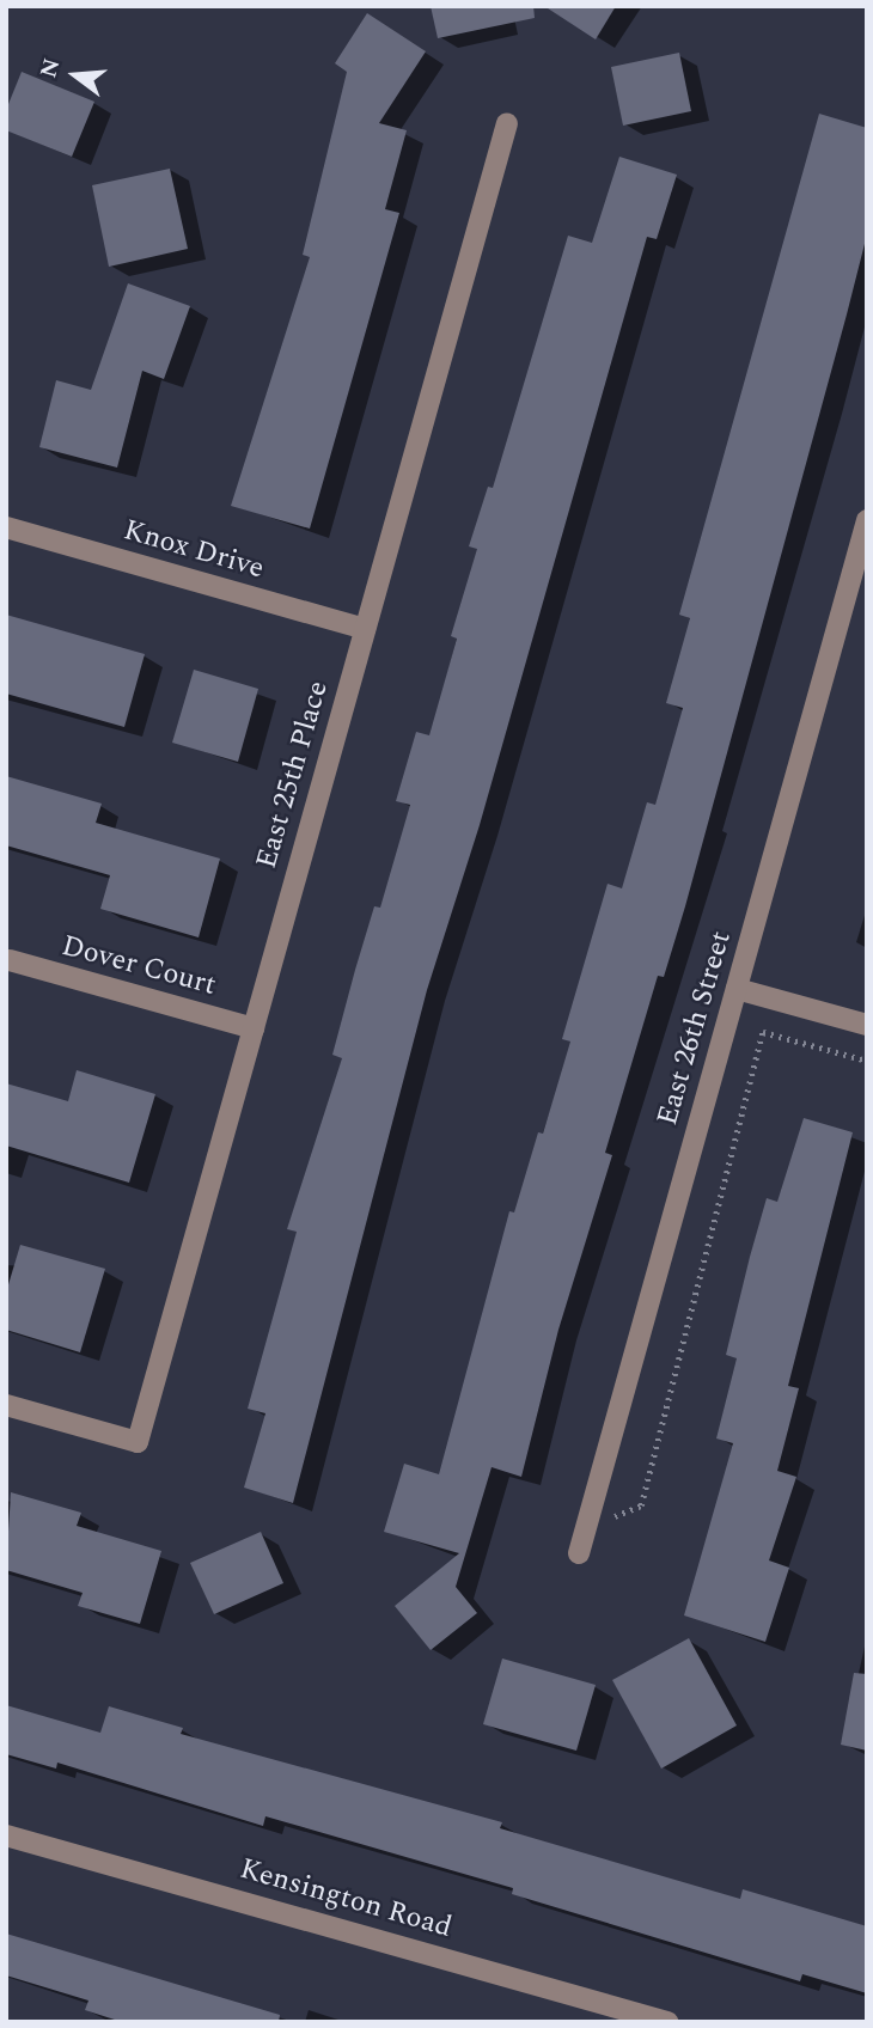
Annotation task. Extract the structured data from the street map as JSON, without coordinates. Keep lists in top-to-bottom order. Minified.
{"streets":{"street":["Knox Drive","East 25th Place","Dover Court","East 26th Street","Kensington Road"]},"crossings":[["Knox Drive","East 25th Place"],["East 25th Place","Dover Court"]],"north":"left"}
